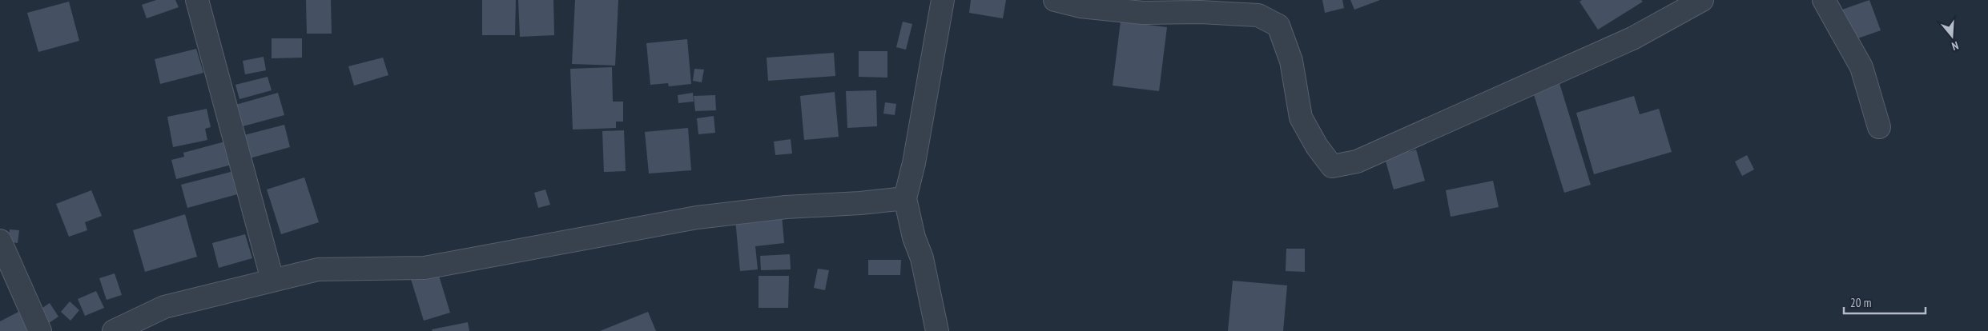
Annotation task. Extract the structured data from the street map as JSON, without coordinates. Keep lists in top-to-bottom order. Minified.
{"scale_bar":"20 m","north":"bottom"}
